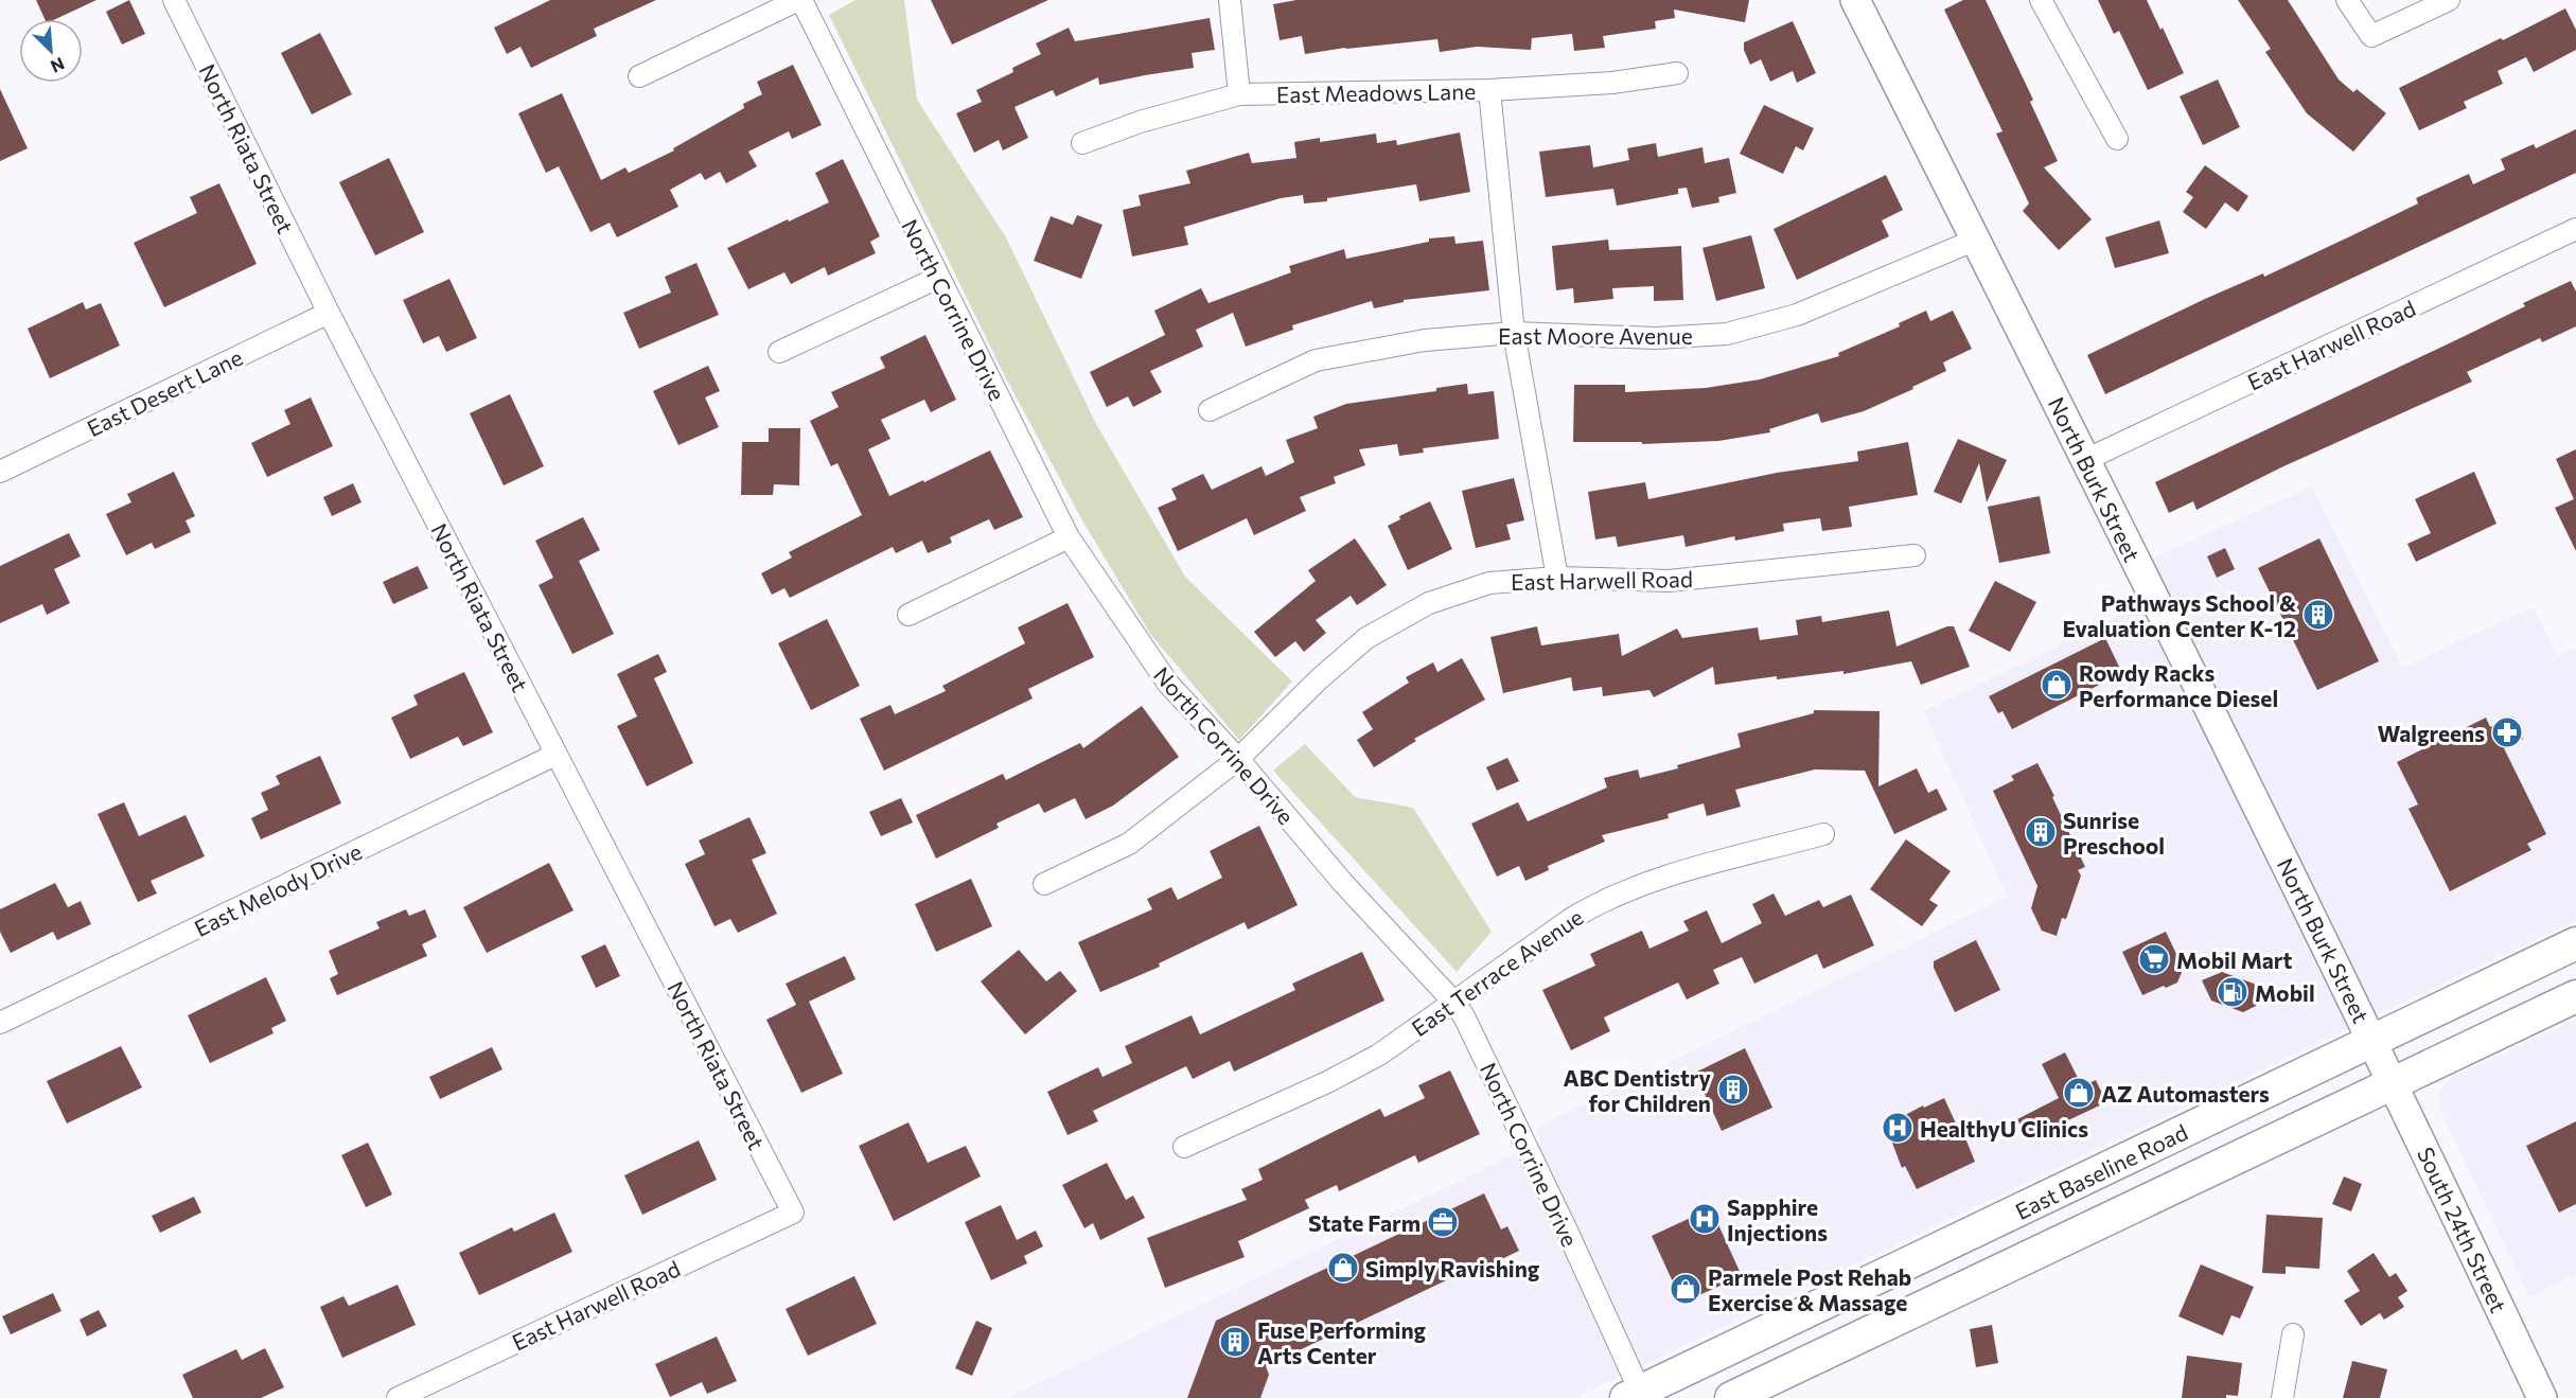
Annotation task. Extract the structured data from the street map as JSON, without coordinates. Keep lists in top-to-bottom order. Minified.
{"streets":{"main road":["East Baseline Road"],"street":["East Meadows Lane","North Riata Street","North Corrine Drive","East Moore Avenue","East Harwell Road","East Desert Lane","North Burk Street","East Melody Drive","East Terrace Avenue","South 24th Street"]},"crossings":[["North Riata Street","East Harwell Road"],["North Riata Street","East Desert Lane"],["North Riata Street","East Melody Drive"],["North Corrine Drive","East Harwell Road"],["North Corrine Drive","East Terrace Avenue"],["North Corrine Drive","East Baseline Road"],["East Moore Avenue","North Burk Street"],["East Harwell Road","North Burk Street"],["North Burk Street","East Baseline Road"],["North Burk Street","South 24th Street"],["East Baseline Road","South 24th Street"]],"places":{"building":["Pathways School & Evaluation Center K-12","Sunrise Preschool","ABC Dentistry for Children","Fuse Performing Arts Center"],"shop":["Rowdy Racks Performance Diesel","AZ Automasters","Simply Ravishing","Parmele Post Rehab Exercise & Massage"],"pharmacy":["Walgreens"],"supermarket":["Mobil Mart"],"fuel station":["Mobil"],"hospital":["HealthyU Clinics","Sapphire Injections"],"office":["State Farm"]},"north":"bottom right"}
